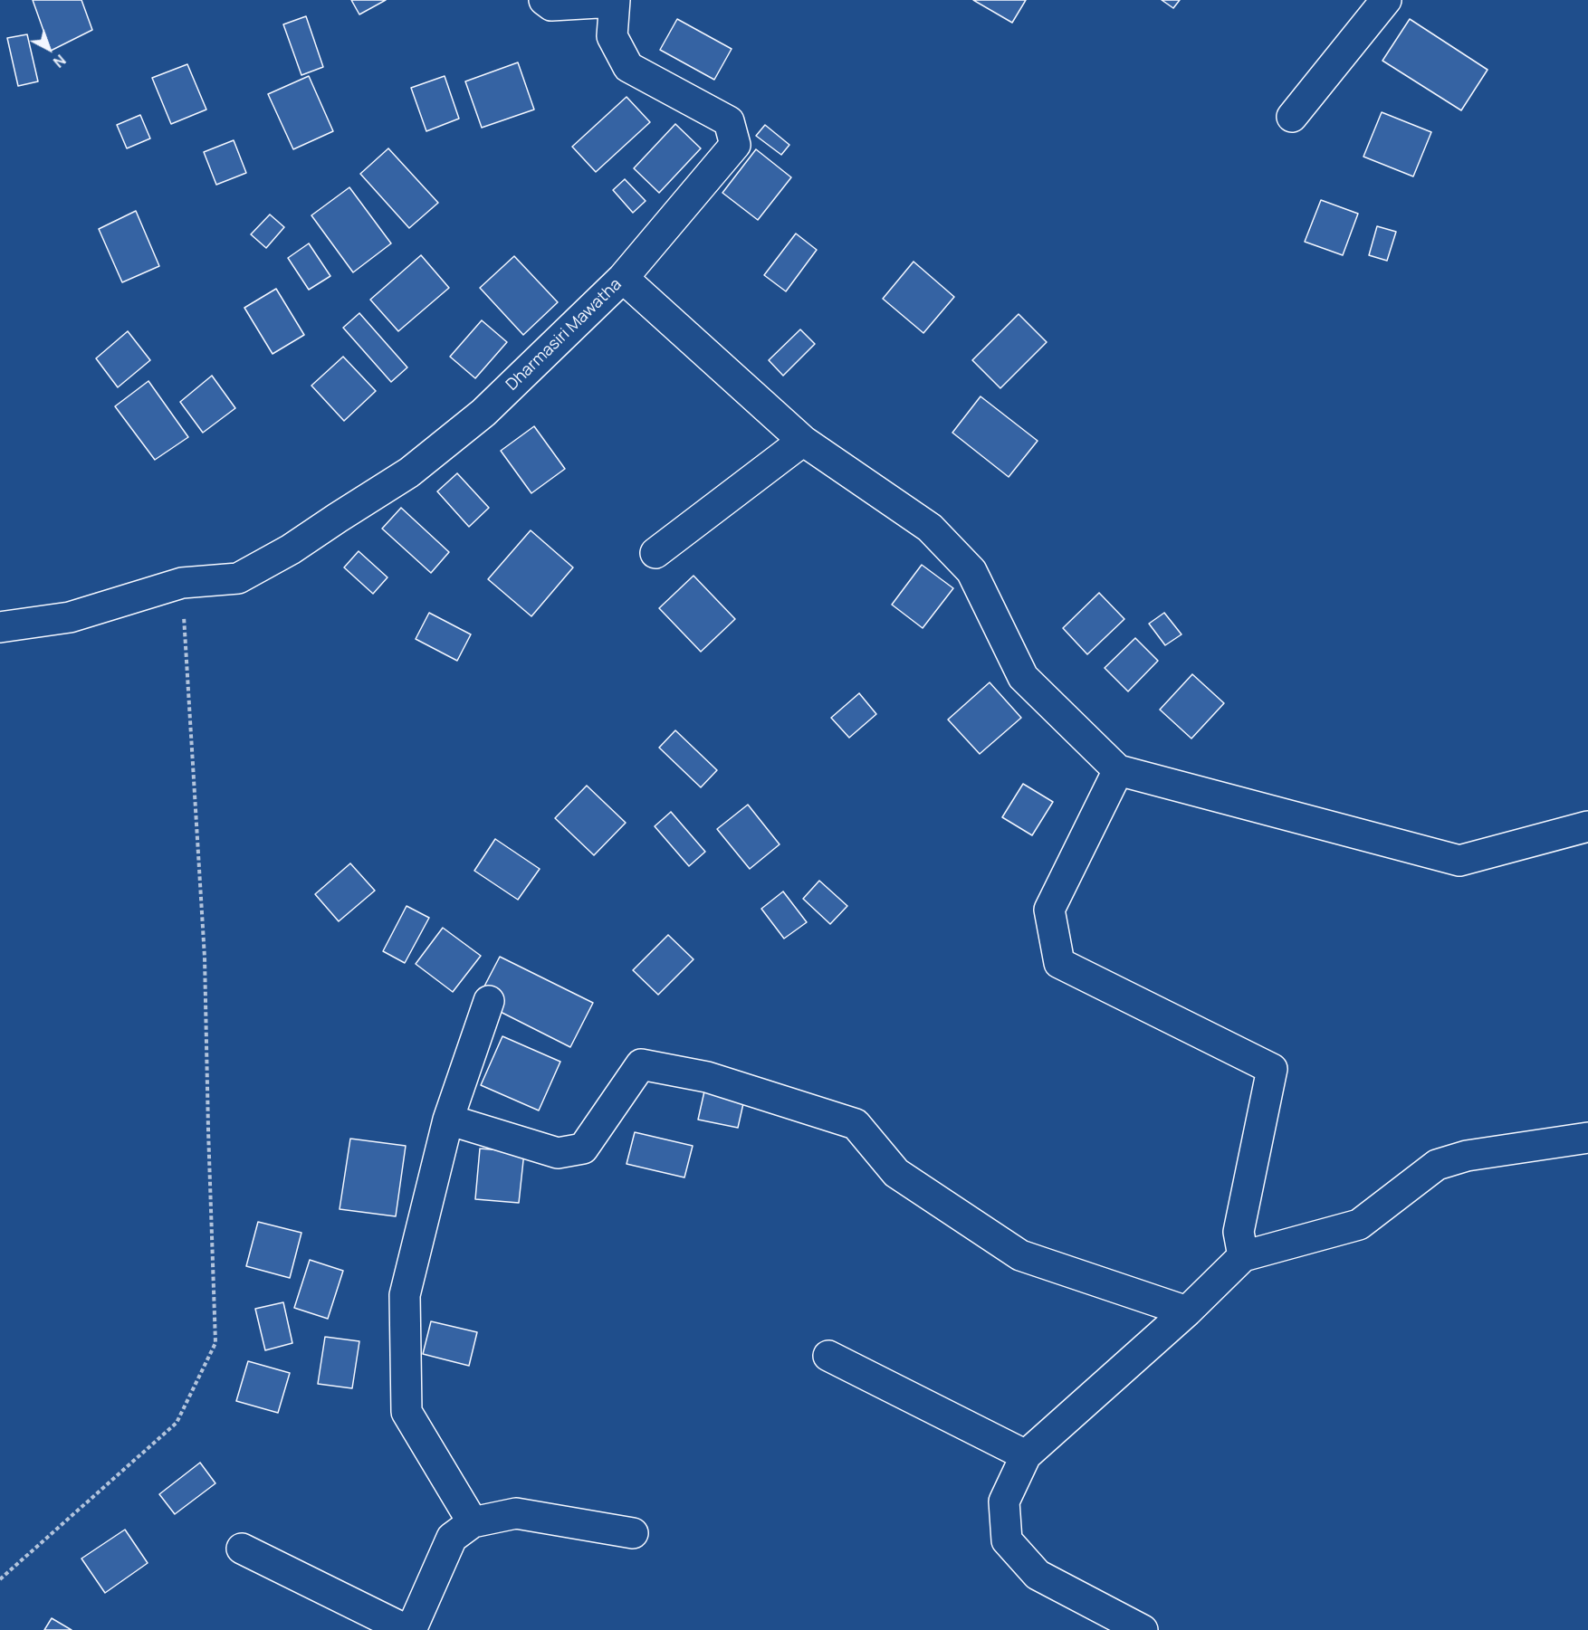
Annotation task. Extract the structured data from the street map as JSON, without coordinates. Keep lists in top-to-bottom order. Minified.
{"streets":{"street":["Dharmasiri Mawatha"]},"north":"bottom right"}
